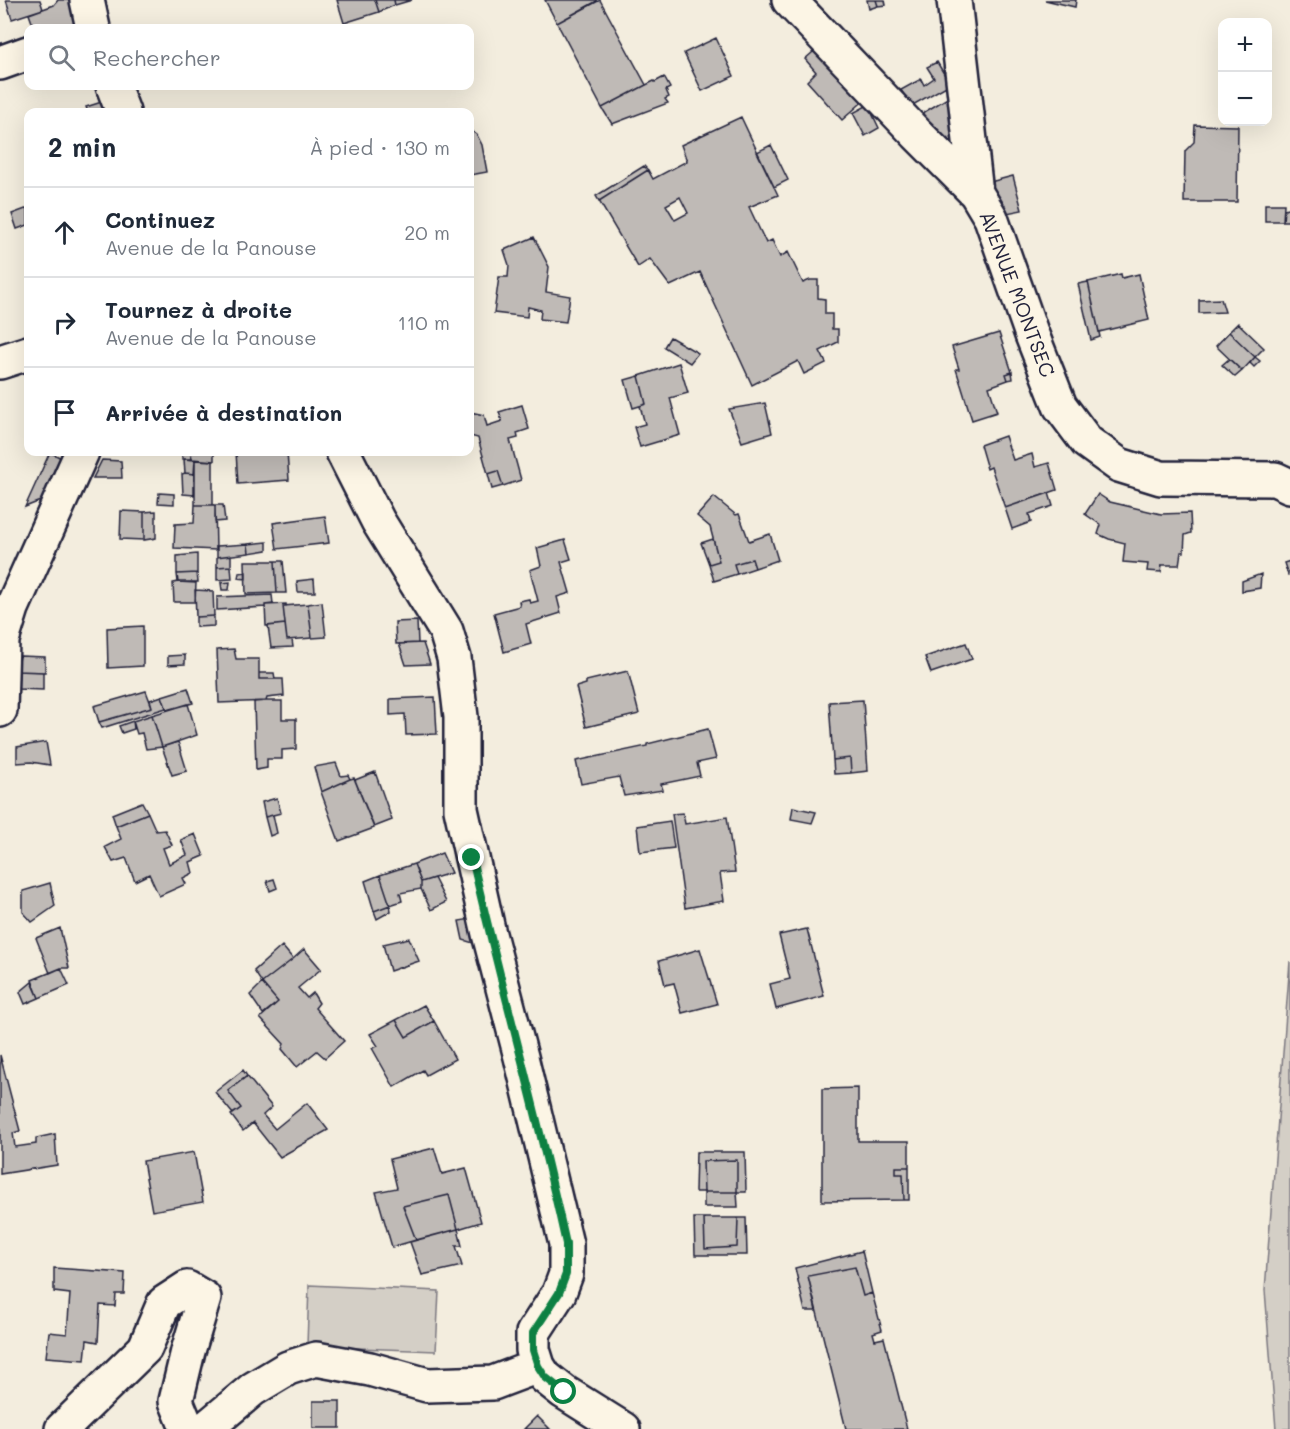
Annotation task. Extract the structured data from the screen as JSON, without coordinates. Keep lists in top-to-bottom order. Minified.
{"streets":{"street":["AVENUE MONTSEC"]},"page":{"map_buttons":["+","−"],"search":"Rechercher","heading":["2 min","À pied · 130 m"],"list":[["Continuez","Avenue de la Panouse","20 m"],["Tournez à droite","Avenue de la Panouse","110 m"],"Arrivée à destination"]}}
